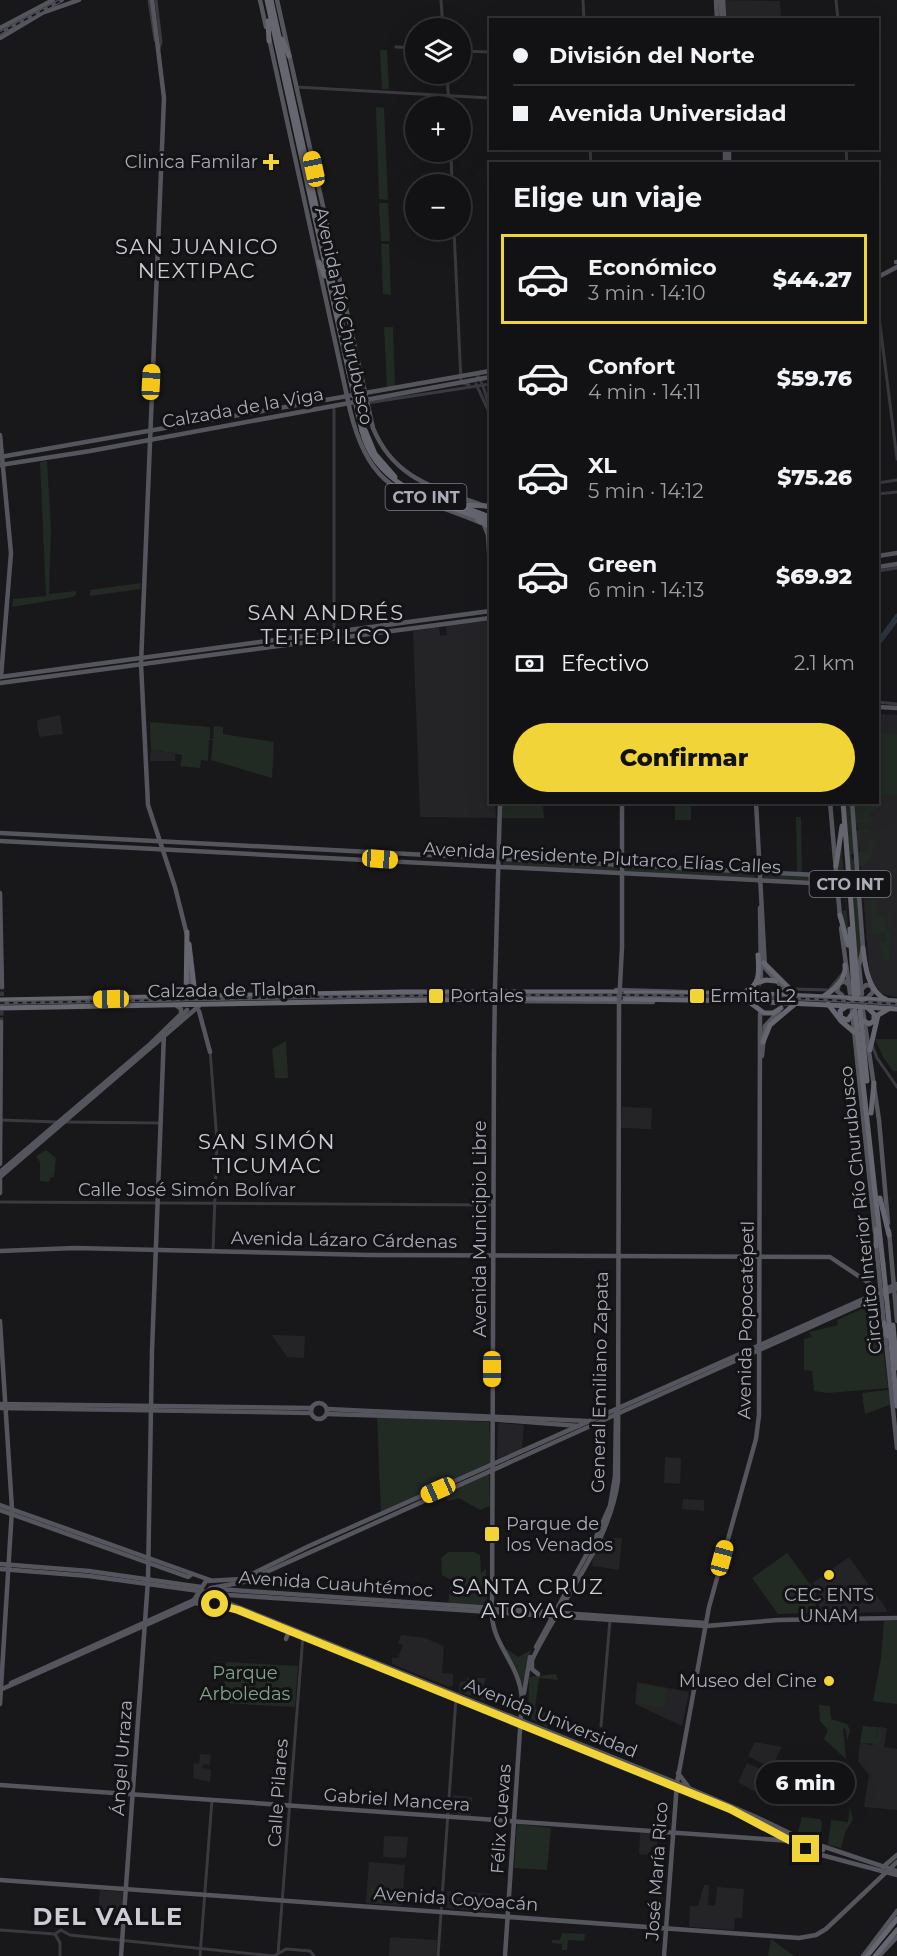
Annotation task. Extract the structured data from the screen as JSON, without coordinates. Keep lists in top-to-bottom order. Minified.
{"streets":{"highway":["CTO INT","Calzada de Tlalpan","Circuito Interior Río Churubusco"],"main road":["Avenida Río Churubusco","Calzada de la Viga","Avenida Presidente Plutarco Elías Calles","Avenida Municipio Libre","Avenida Lázaro Cárdenas","Avenida Popocatépetl","General Emiliano Zapata","Avenida Cuauhtémoc","Avenida Universidad","Ángel Urraza","Gabriel Mancera","Félix Cuevas","José María Rico","Avenida Coyoacán"],"street":["Calle José Simón Bolívar","Calle Pilares"]},"crossings":[["Avenida Río Churubusco","Calzada de la Viga"],["Avenida Río Churubusco","CTO INT"],["CTO INT","Avenida Presidente Plutarco Elías Calles"],["CTO INT","Calzada de Tlalpan"],["Avenida Presidente Plutarco Elías Calles","Avenida Municipio Libre"],["Avenida Presidente Plutarco Elías Calles","General Emiliano Zapata"],["Calzada de Tlalpan","Circuito Interior Río Churubusco"],["Calle José Simón Bolívar","Avenida Municipio Libre"],["Calle José Simón Bolívar","Ángel Urraza"],["Avenida Municipio Libre","Avenida Lázaro Cárdenas"],["Avenida Municipio Libre","General Emiliano Zapata"],["Avenida Municipio Libre","Avenida Cuauhtémoc"],["Avenida Municipio Libre","Avenida Universidad"],["Avenida Municipio Libre","Félix Cuevas"],["Avenida Lázaro Cárdenas","Avenida Popocatépetl"],["Avenida Lázaro Cárdenas","General Emiliano Zapata"],["Avenida Lázaro Cárdenas","Ángel Urraza"],["Avenida Popocatépetl","Avenida Cuauhtémoc"],["Avenida Popocatépetl","Avenida Universidad"],["Avenida Popocatépetl","José María Rico"],["General Emiliano Zapata","Avenida Cuauhtémoc"],["Avenida Cuauhtémoc","Ángel Urraza"],["Avenida Universidad","Calle Pilares"],["Avenida Universidad","Gabriel Mancera"],["Avenida Universidad","Félix Cuevas"],["Avenida Universidad","José María Rico"],["Avenida Universidad","Avenida Coyoacán"],["Ángel Urraza","Gabriel Mancera"],["Ángel Urraza","Avenida Coyoacán"],["Calle Pilares","Gabriel Mancera"],["Calle Pilares","Avenida Coyoacán"],["Gabriel Mancera","Félix Cuevas"],["Gabriel Mancera","José María Rico"],["Félix Cuevas","Avenida Coyoacán"],["José María Rico","Avenida Coyoacán"]],"districts":["SAN JUANICO NEXTIPAC","SAN ANDRÉS TETEPILCO","SAN SIMÓN TICUMAC","SANTA CRUZ ATOYAC","DEL VALLE"],"parks":["Parque Arboledas"],"places":{"health":["Clinica Familar"],"transit":["Portales","Ermita L2","Parque de los Venados"],"other":["CEC ENTS UNAM","Museo del Cine"]},"page":{"map_buttons":["+","−"],"banner":["División del Norte","Avenida Universidad"],"heading":"Elige un viaje","list":[{"name":"Económico","note":"3 min · 14:10","value":"$44.27"},{"name":"Confort","note":"4 min · 14:11","value":"$59.76"},{"name":"XL","note":"5 min · 14:12","value":"$75.26"},{"name":"Green","note":"6 min · 14:13","value":"$69.92"}],"pay":["Efectivo","2.1 km"],"buttons":"Confirmar","bubble":"6 min"}}
